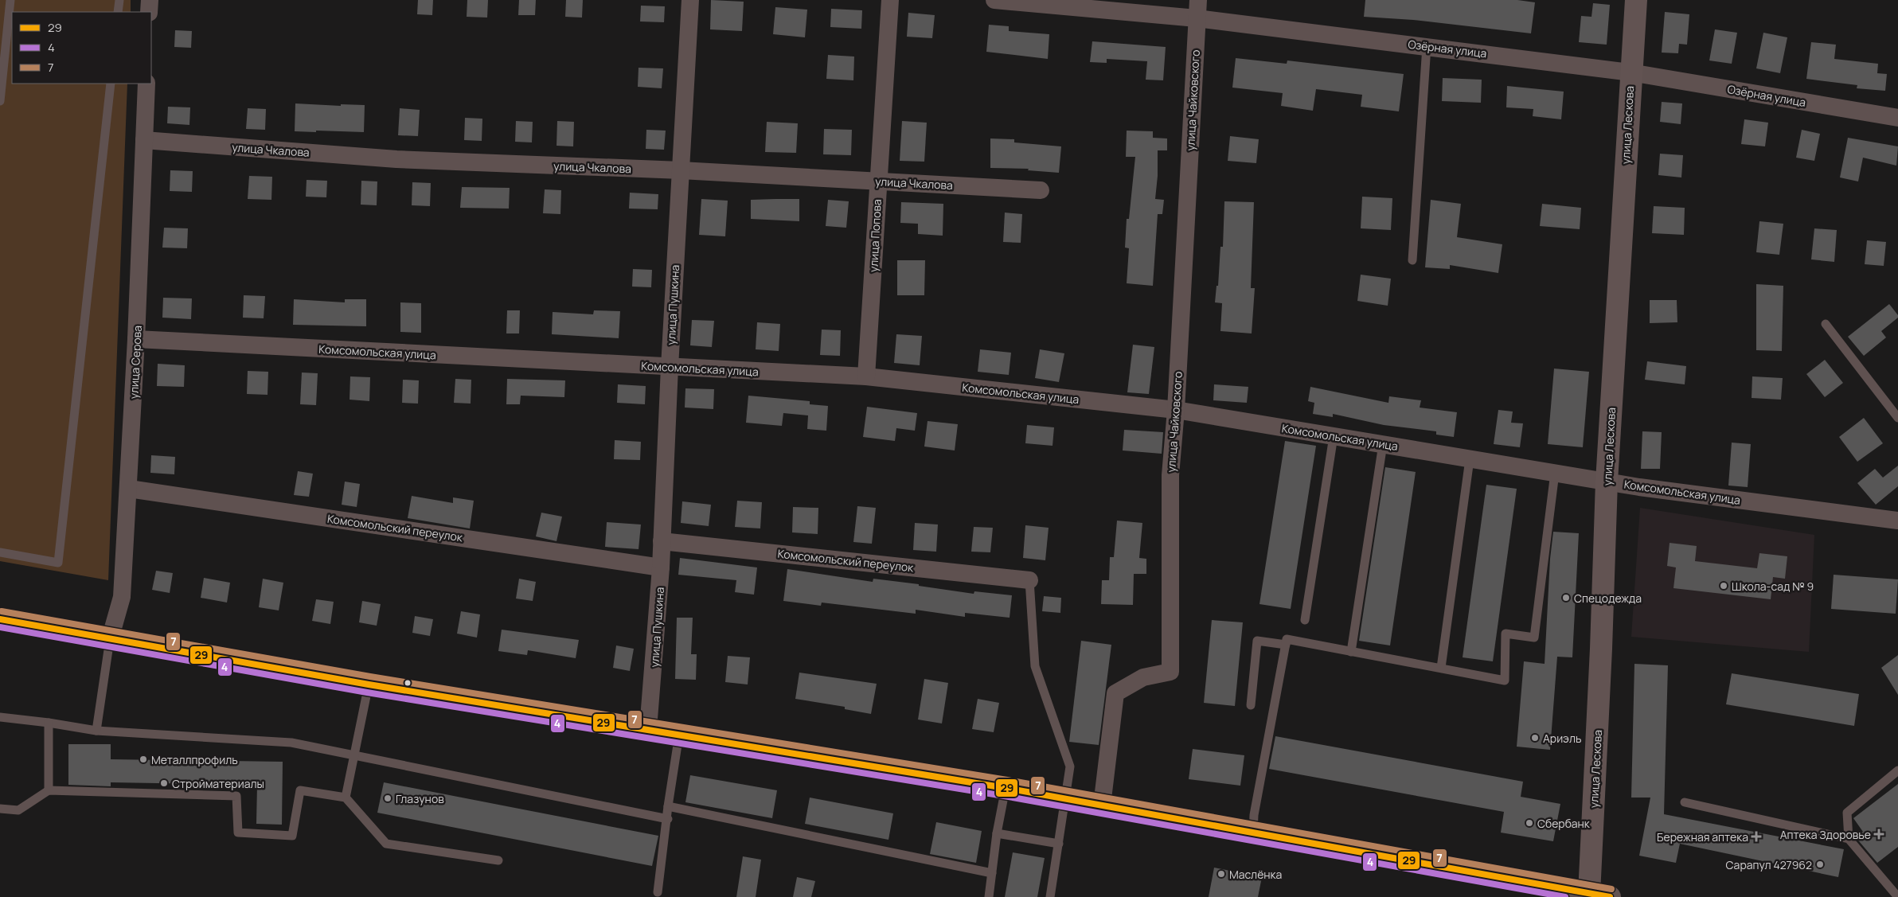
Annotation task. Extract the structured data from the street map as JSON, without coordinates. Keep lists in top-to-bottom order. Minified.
{"streets":{"main road":["улица Лескова"],"street":["Озёрная улица","улица Чайковского","улица Чкалова","улица Попова","улица Пушкина","Комсомольская улица","улица Серова","Комсомольский переулок"]},"crossings":[["Озёрная улица","улица Чайковского"],["Озёрная улица","улица Лескова"],["улица Чайковского","Комсомольская улица"],["улица Лескова","Комсомольская улица"],["улица Чкалова","улица Попова"],["улица Чкалова","улица Пушкина"],["улица Чкалова","улица Серова"],["улица Попова","Комсомольская улица"],["улица Пушкина","Комсомольская улица"],["улица Пушкина","Комсомольский переулок"],["Комсомольская улица","улица Серова"],["улица Серова","Комсомольский переулок"]],"places":{"other":["Школа-сад № 9","Спецодежда","Ариэль","Металлпрофиль","Стройматериалы","Глазунов","Сбербанк","Сарапул 427962","Маслёнка"],"health":["Аптека Здоровье","Бережная аптека"]},"lines":["transit line 7","transit line 29","transit line 4"],"legend":["29","4","7"]}
